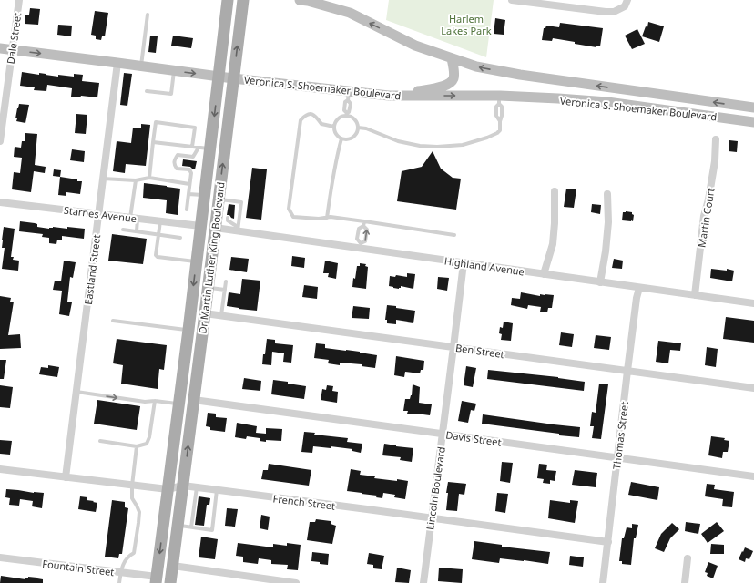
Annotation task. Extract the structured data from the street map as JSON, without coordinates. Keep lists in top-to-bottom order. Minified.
{"streets":{"main road":["Dr Martin Luther King Boulevard"],"street":["Dale Street","Veronica S. Shoemaker Boulevard","Starnes Avenue","Martin Court","Highland Avenue","Eastland Street","Ben Street","Thomas Street","Davis Street","Lincoln Boulevard","French Street","Fountain Street"]},"crossings":[["Dale Street","Veronica S. Shoemaker Boulevard"],["Veronica S. Shoemaker Boulevard","Dr Martin Luther King Boulevard"],["Veronica S. Shoemaker Boulevard","Eastland Street"],["Starnes Avenue","Dr Martin Luther King Boulevard"],["Starnes Avenue","Eastland Street"],["Martin Court","Highland Avenue"],["Dr Martin Luther King Boulevard","Highland Avenue"],["Dr Martin Luther King Boulevard","Ben Street"],["Dr Martin Luther King Boulevard","Davis Street"],["Dr Martin Luther King Boulevard","French Street"],["Dr Martin Luther King Boulevard","Fountain Street"],["Highland Avenue","Thomas Street"],["Highland Avenue","Lincoln Boulevard"],["Eastland Street","French Street"],["Ben Street","Thomas Street"],["Ben Street","Lincoln Boulevard"],["Thomas Street","Davis Street"],["Thomas Street","French Street"],["Davis Street","Lincoln Boulevard"],["Lincoln Boulevard","French Street"]],"parks":["Harlem Lakes Park"]}
